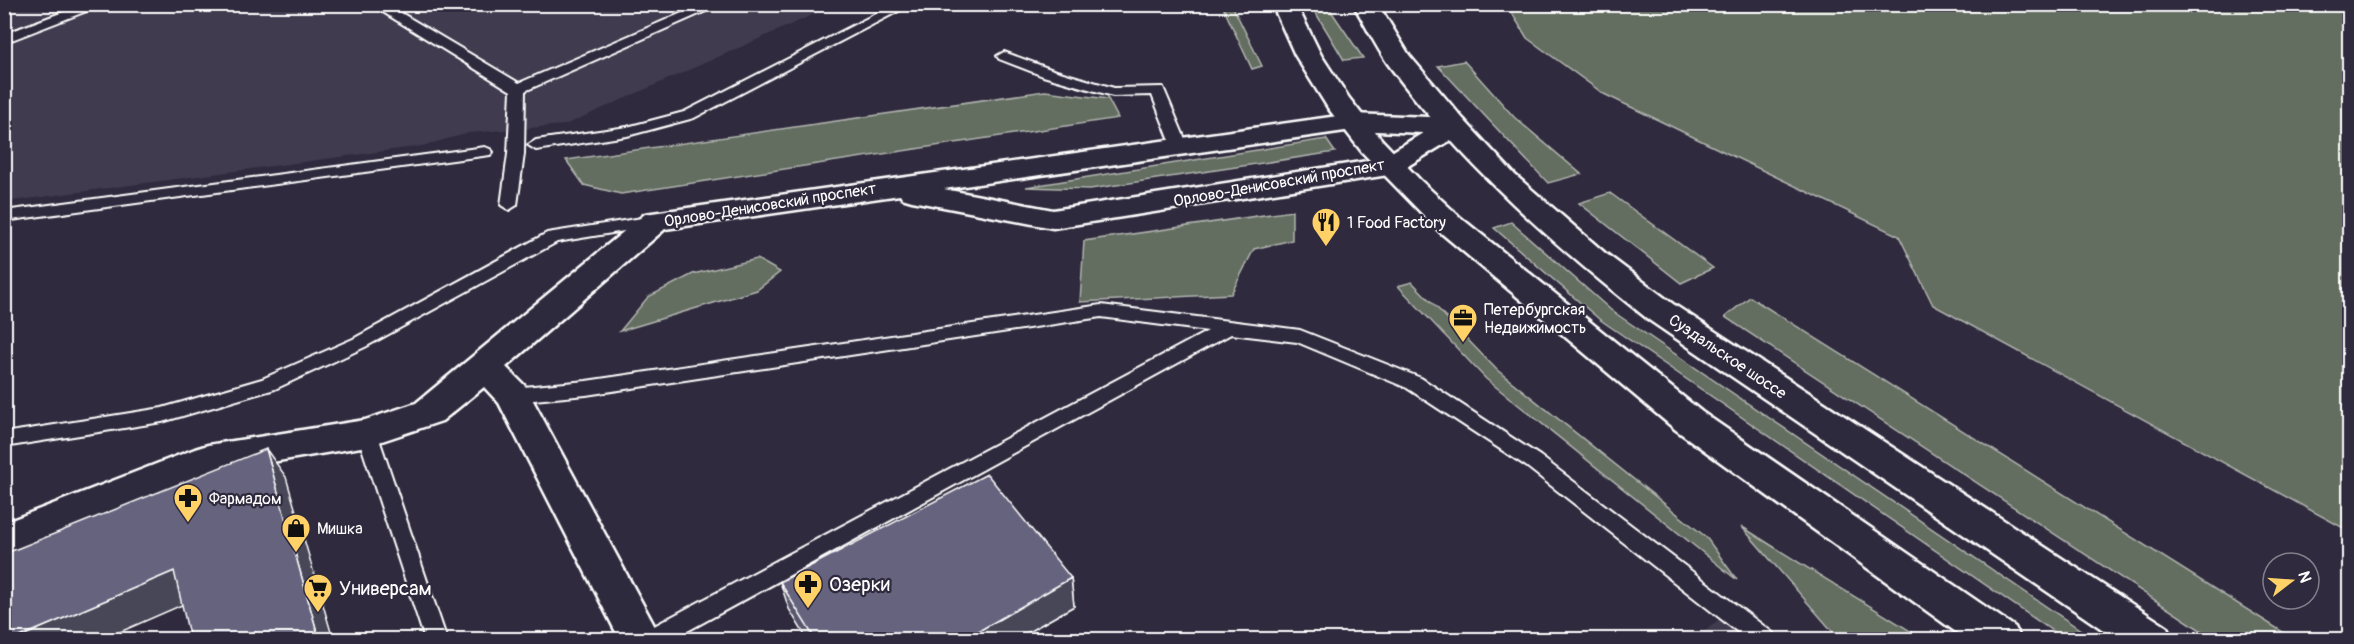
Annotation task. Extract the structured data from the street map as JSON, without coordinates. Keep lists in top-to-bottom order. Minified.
{"streets":{"street":["Орлово-Денисовский проспект","Суздальское шоссе"]},"crossings":[["Орлово-Денисовский проспект","Суздальское шоссе"]],"places":{"restaurant":["1 Food Factory"],"office":["Петербургская Недвижимость"],"pharmacy":["Фармадом","Озерки"],"shop":["Мишка"],"supermarket":["Универсам"]},"north":"right"}
